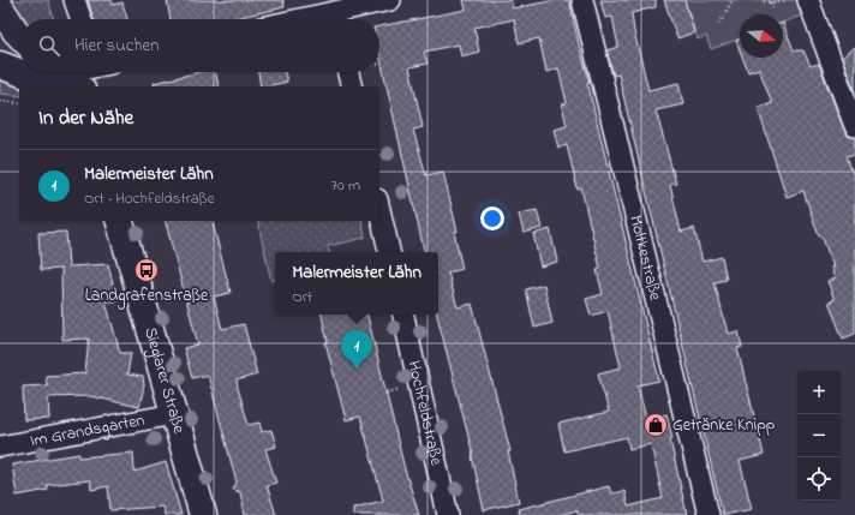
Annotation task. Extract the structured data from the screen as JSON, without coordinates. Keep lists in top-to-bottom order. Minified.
{"streets":{"street":["Moltkestraße","Sieglarer Straße","Hochfeldstraße","Im Grandsgarten"]},"crossings":[["Sieglarer Straße","Im Grandsgarten"]],"places":{"bus stop":["Landgrafenstraße"],"shop":["Getränke Knipp"]},"north":"right","page":{"search":"Hier suchen","heading":"In der Nähe","list":[{"mark":"1","name":"Malermeister Lähn","note":"Ort · Hochfeldstraße","value":"70 m"}],"popup":["Malermeister Lähn","Ort"],"pins":"1","map_buttons":["+","−"]}}
